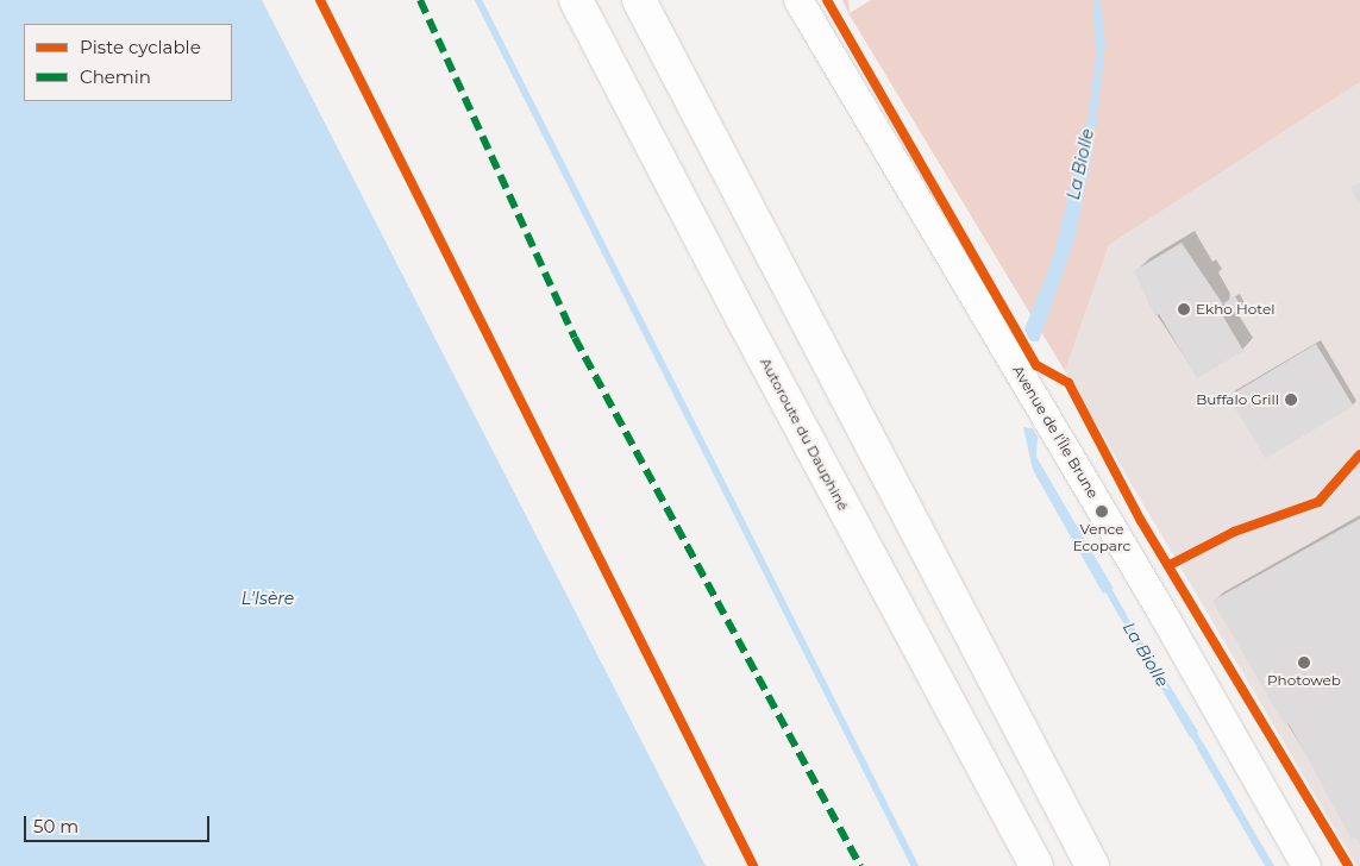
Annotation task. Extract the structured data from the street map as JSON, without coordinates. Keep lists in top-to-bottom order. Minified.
{"streets":{"highway":["Autoroute du Dauphiné"],"street":["Avenue de l'Île Brune"]},"water":["La Biolle","L'Isère"],"places":["Ekho Hotel","Buffalo Grill","Vence Ecoparc","Photoweb"],"legend":["Piste cyclable","Chemin"],"scale_bar":"50 m"}
